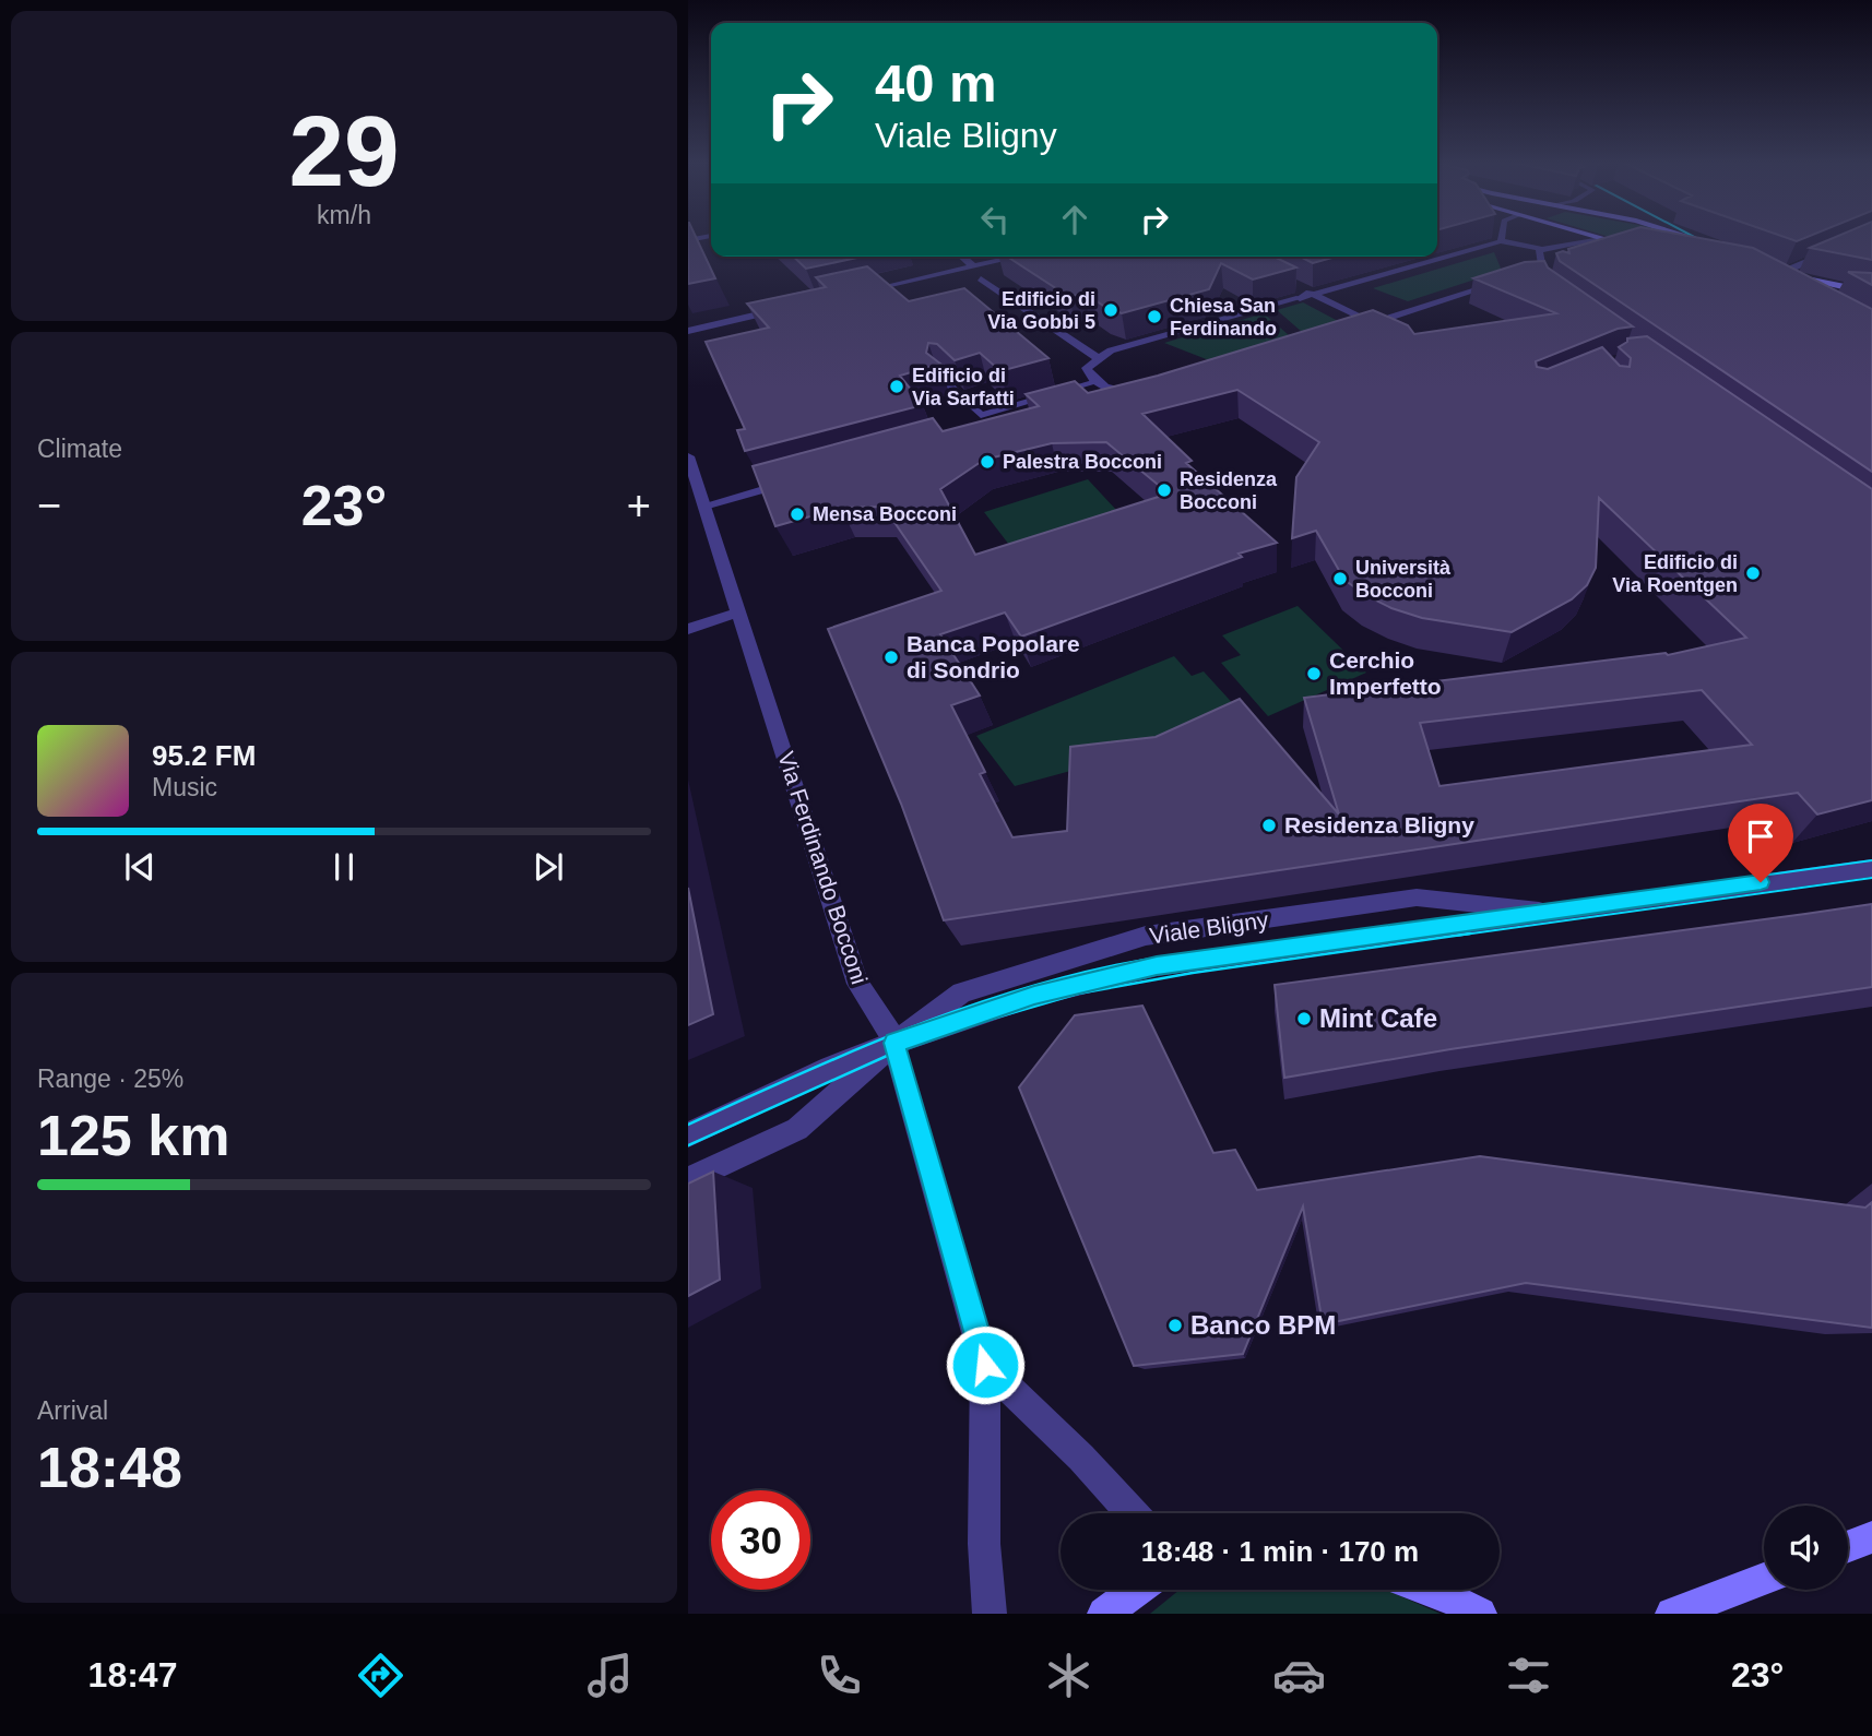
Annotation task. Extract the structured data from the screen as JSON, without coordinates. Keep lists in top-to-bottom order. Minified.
{"streets":{"street":["Via Ferdinando Bocconi","Viale Bligny"]},"crossings":[["Via Ferdinando Bocconi","Viale Bligny"]],"places":["Edificio di Via Gobbi 5","Chiesa San Ferdinando","Edificio di Via Sarfatti","Palestra Bocconi","Residenza Bocconi","Mensa Bocconi","Edificio di Via Roentgen","Università Bocconi","Banca Popolare di Sondrio","Cerchio Imperfetto","Residenza Bligny","Mint Cafe","Banco BPM"],"page":{"tile":[["29","km/h"],"Climate",["Range · 25%","125 km"],["Arrival","18:48"]],"turn":["40 m","Viale Bligny"],"heat":["−","23°","+"],"song":["95.2 FM","Music"],"limit":"30","trip":"18:48 · 1 min · 170 m","tabs":["18:47","23°"]}}
